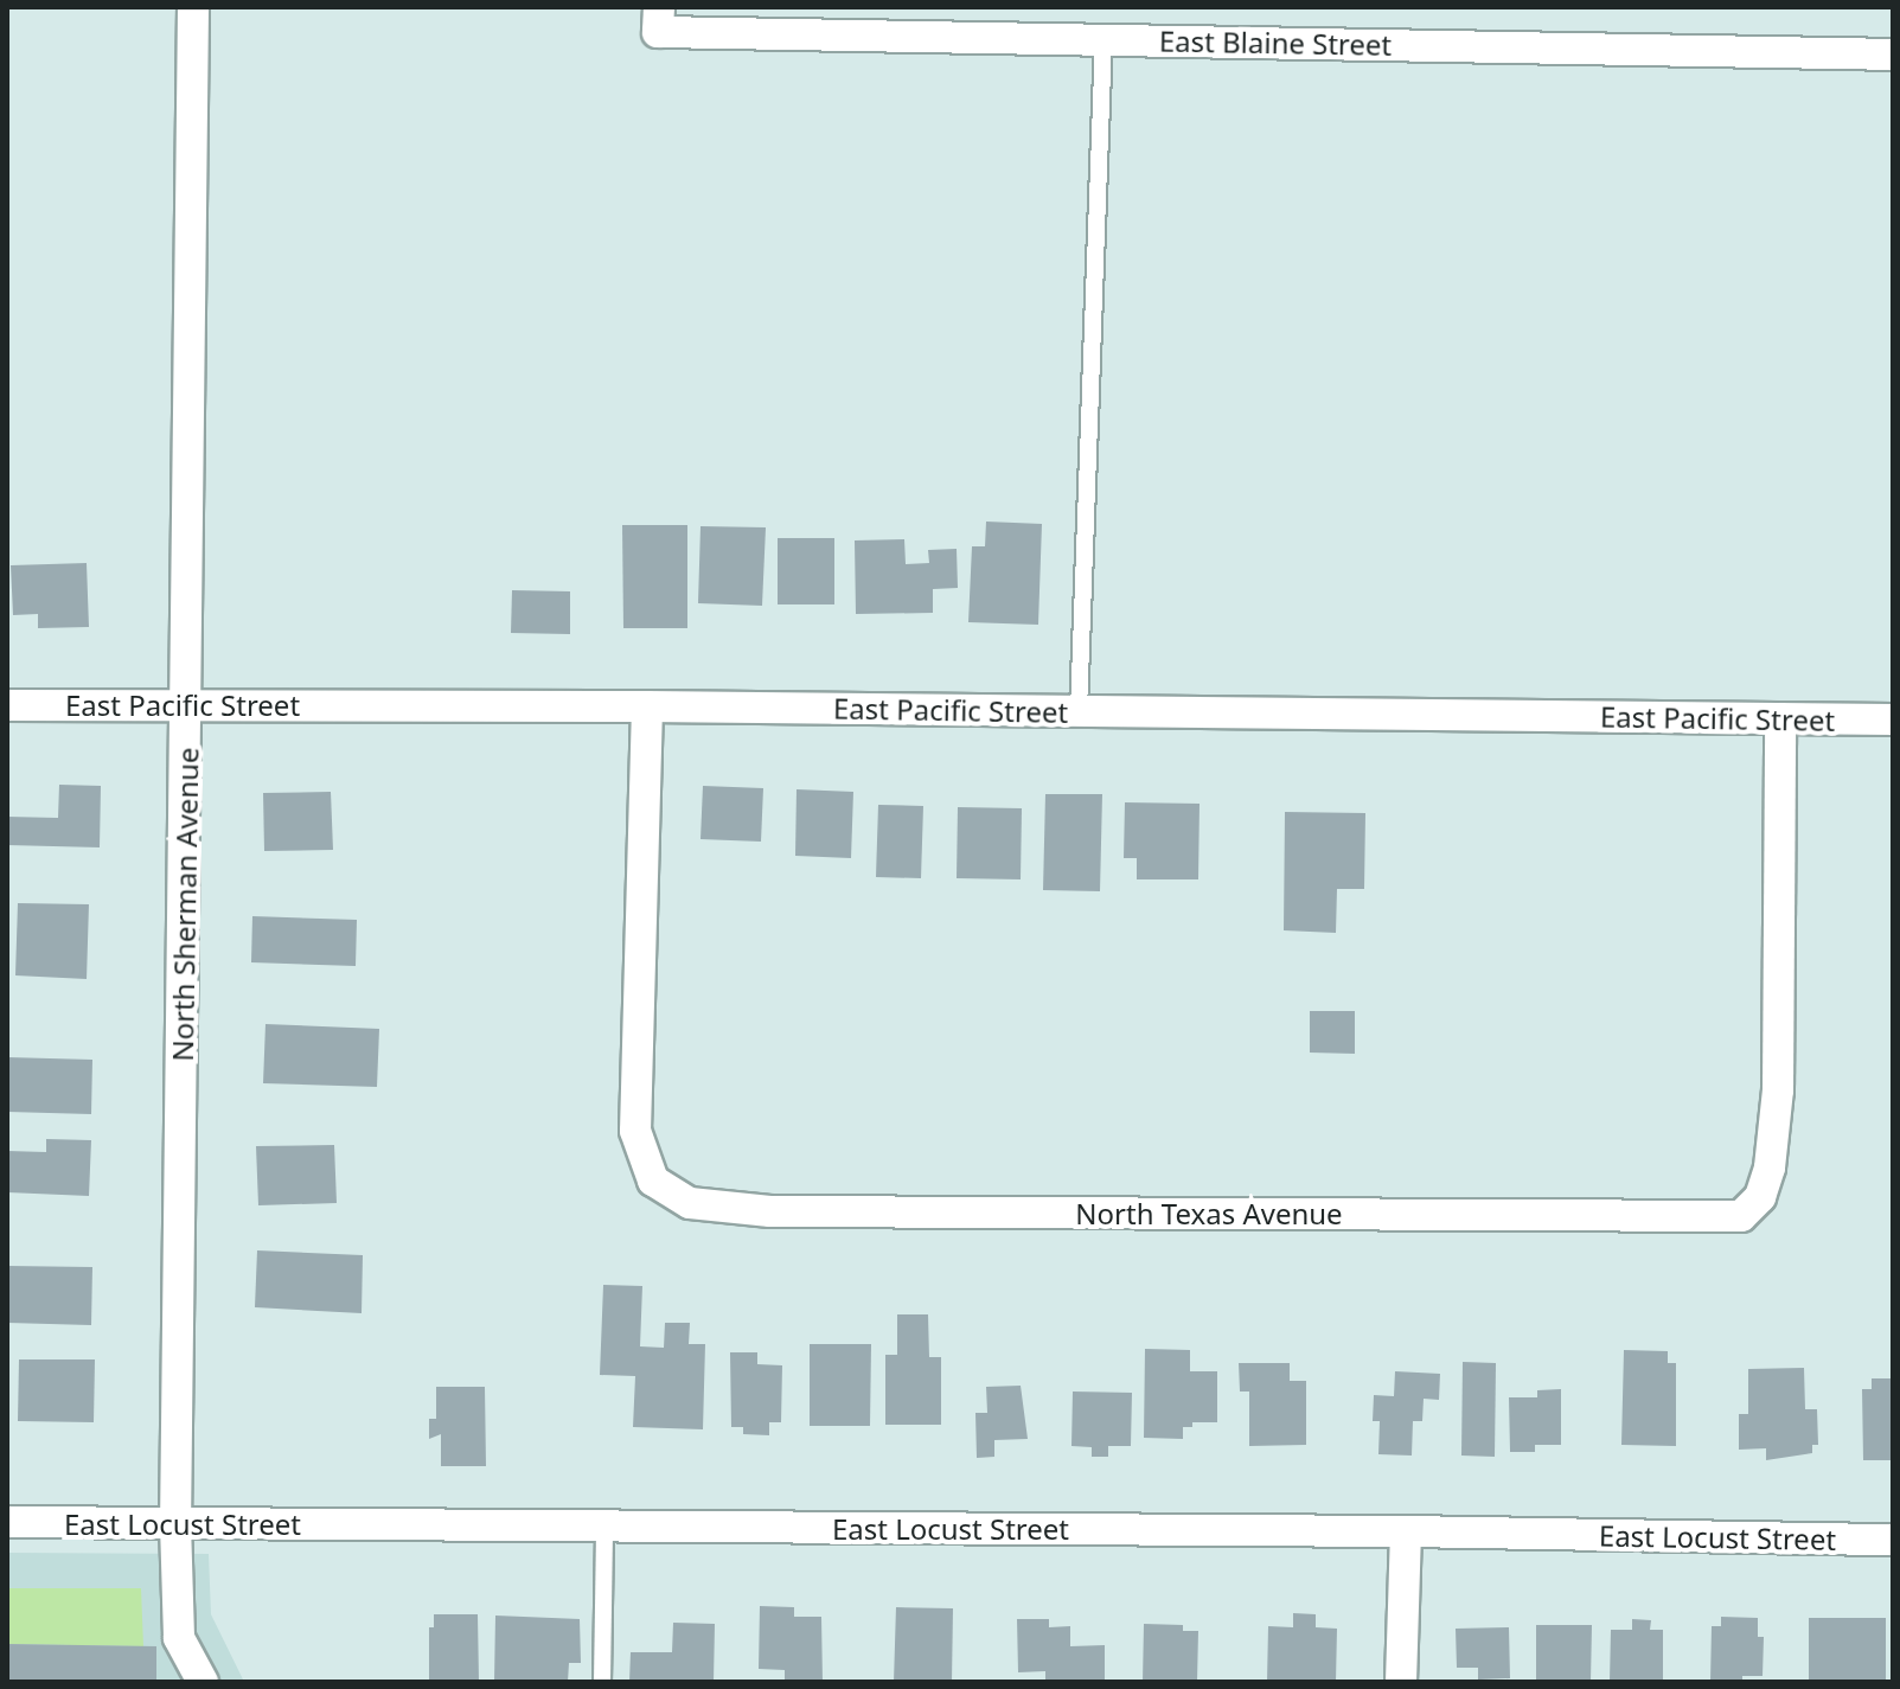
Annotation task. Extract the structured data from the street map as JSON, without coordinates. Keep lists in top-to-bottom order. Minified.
{"streets":{"street":["East Blaine Street","East Pacific Street","North Sherman Avenue","North Texas Avenue","East Locust Street"]},"crossings":[["East Pacific Street","North Sherman Avenue"],["East Pacific Street","North Texas Avenue"],["North Sherman Avenue","East Locust Street"]]}
